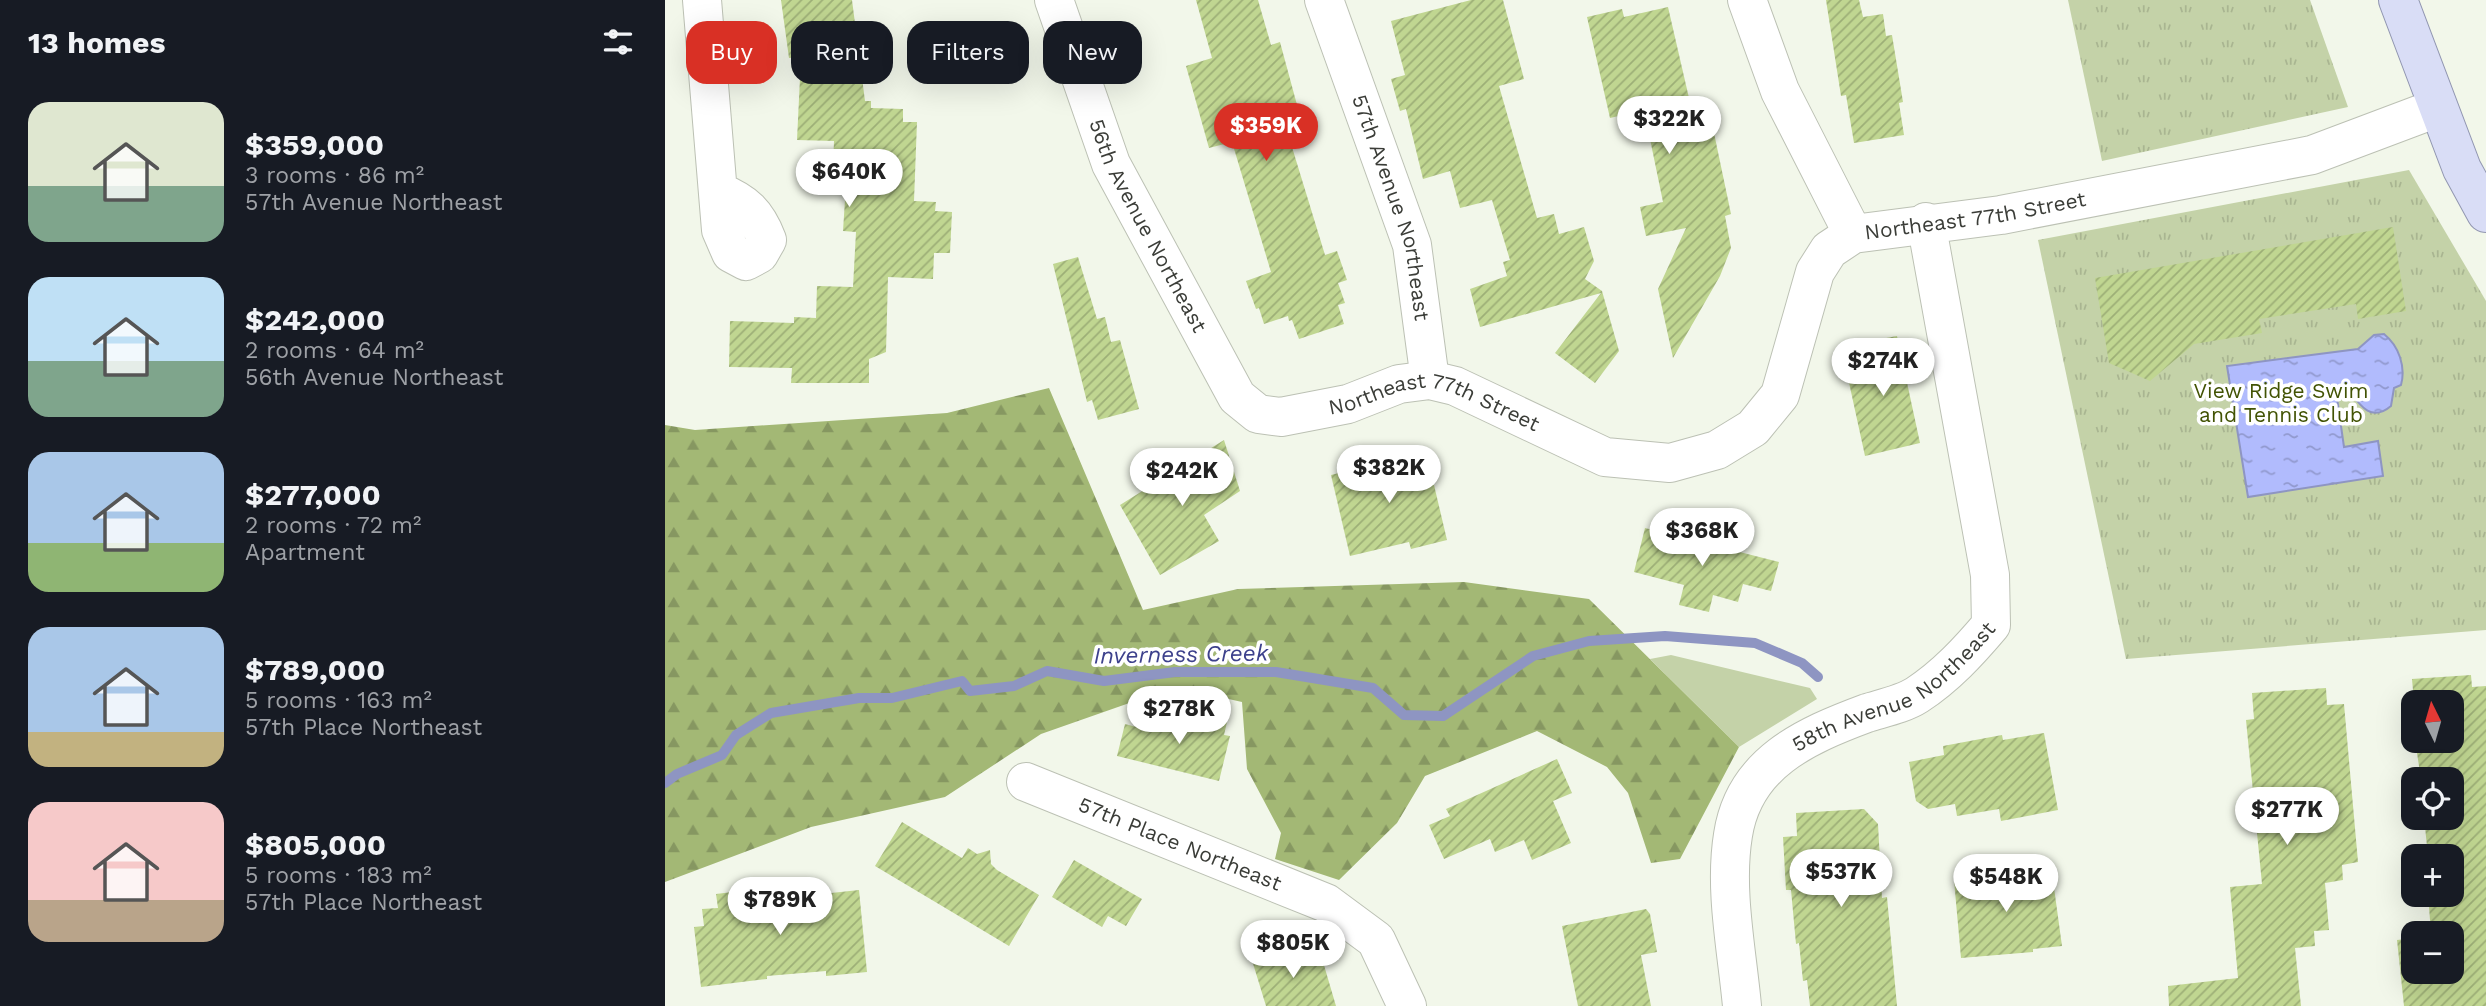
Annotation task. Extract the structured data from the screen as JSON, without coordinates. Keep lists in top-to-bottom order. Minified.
{"streets":{"street":["57th Avenue Northeast","Northeast 77th Street","56th Avenue Northeast","58th Avenue Northeast","57th Place Northeast"]},"crossings":[["57th Avenue Northeast","Northeast 77th Street"],["Northeast 77th Street","56th Avenue Northeast"],["Northeast 77th Street","58th Avenue Northeast"]],"water":["Inverness Creek"],"parks":["View Ridge Swim and Tennis Club"],"north":"top","page":{"heading":"13 homes","chip":["Buy","Rent","Filters","New"],"list":[{"name":"$359,000","note":"3 rooms · 86 m² · 57th Avenue Northeast"},{"name":"$242,000","note":"2 rooms · 64 m² · 56th Avenue Northeast"},{"name":"$277,000","note":"2 rooms · 72 m² · Apartment"},{"name":"$789,000","note":"5 rooms · 163 m² · 57th Place Northeast"},{"name":"$805,000","note":"5 rooms · 183 m² · 57th Place Northeast"}],"price":["$322K","$359K","$640K","$274K","$382K","$242K","$368K","$278K","$277K","$537K","$548K","$789K","$805K"],"map_buttons":["+","−"]}}
